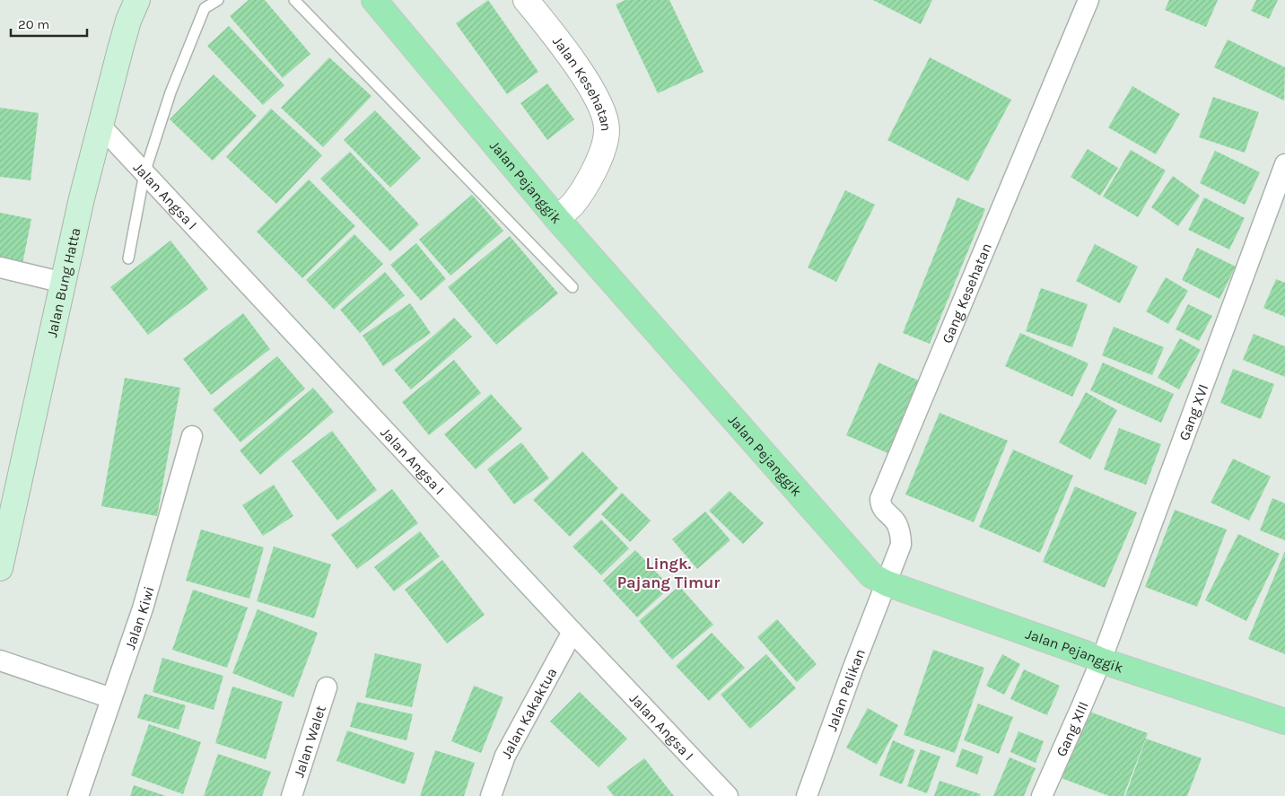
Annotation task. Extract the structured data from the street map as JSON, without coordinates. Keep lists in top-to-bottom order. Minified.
{"streets":{"main road":["Jalan Pejanggik","Jalan Bung Hatta"],"street":["Jalan Kesehatan","Jalan Angsa I","Gang Kesehatan","Gang XVI","Jalan Kiwi","Jalan Pelikan","Jalan Kakaktua","Gang XIII","Jalan Walet"]},"crossings":[["Jalan Kesehatan","Jalan Pejanggik"],["Jalan Pejanggik","Gang Kesehatan"],["Jalan Pejanggik","Gang XVI"],["Jalan Pejanggik","Jalan Pelikan"],["Jalan Pejanggik","Gang XIII"],["Jalan Angsa I","Jalan Bung Hatta"],["Jalan Angsa I","Jalan Kakaktua"],["Gang Kesehatan","Jalan Pelikan"],["Gang XVI","Gang XIII"]],"districts":["Lingk. Pajang Timur"],"scale_bar":"20 m"}
